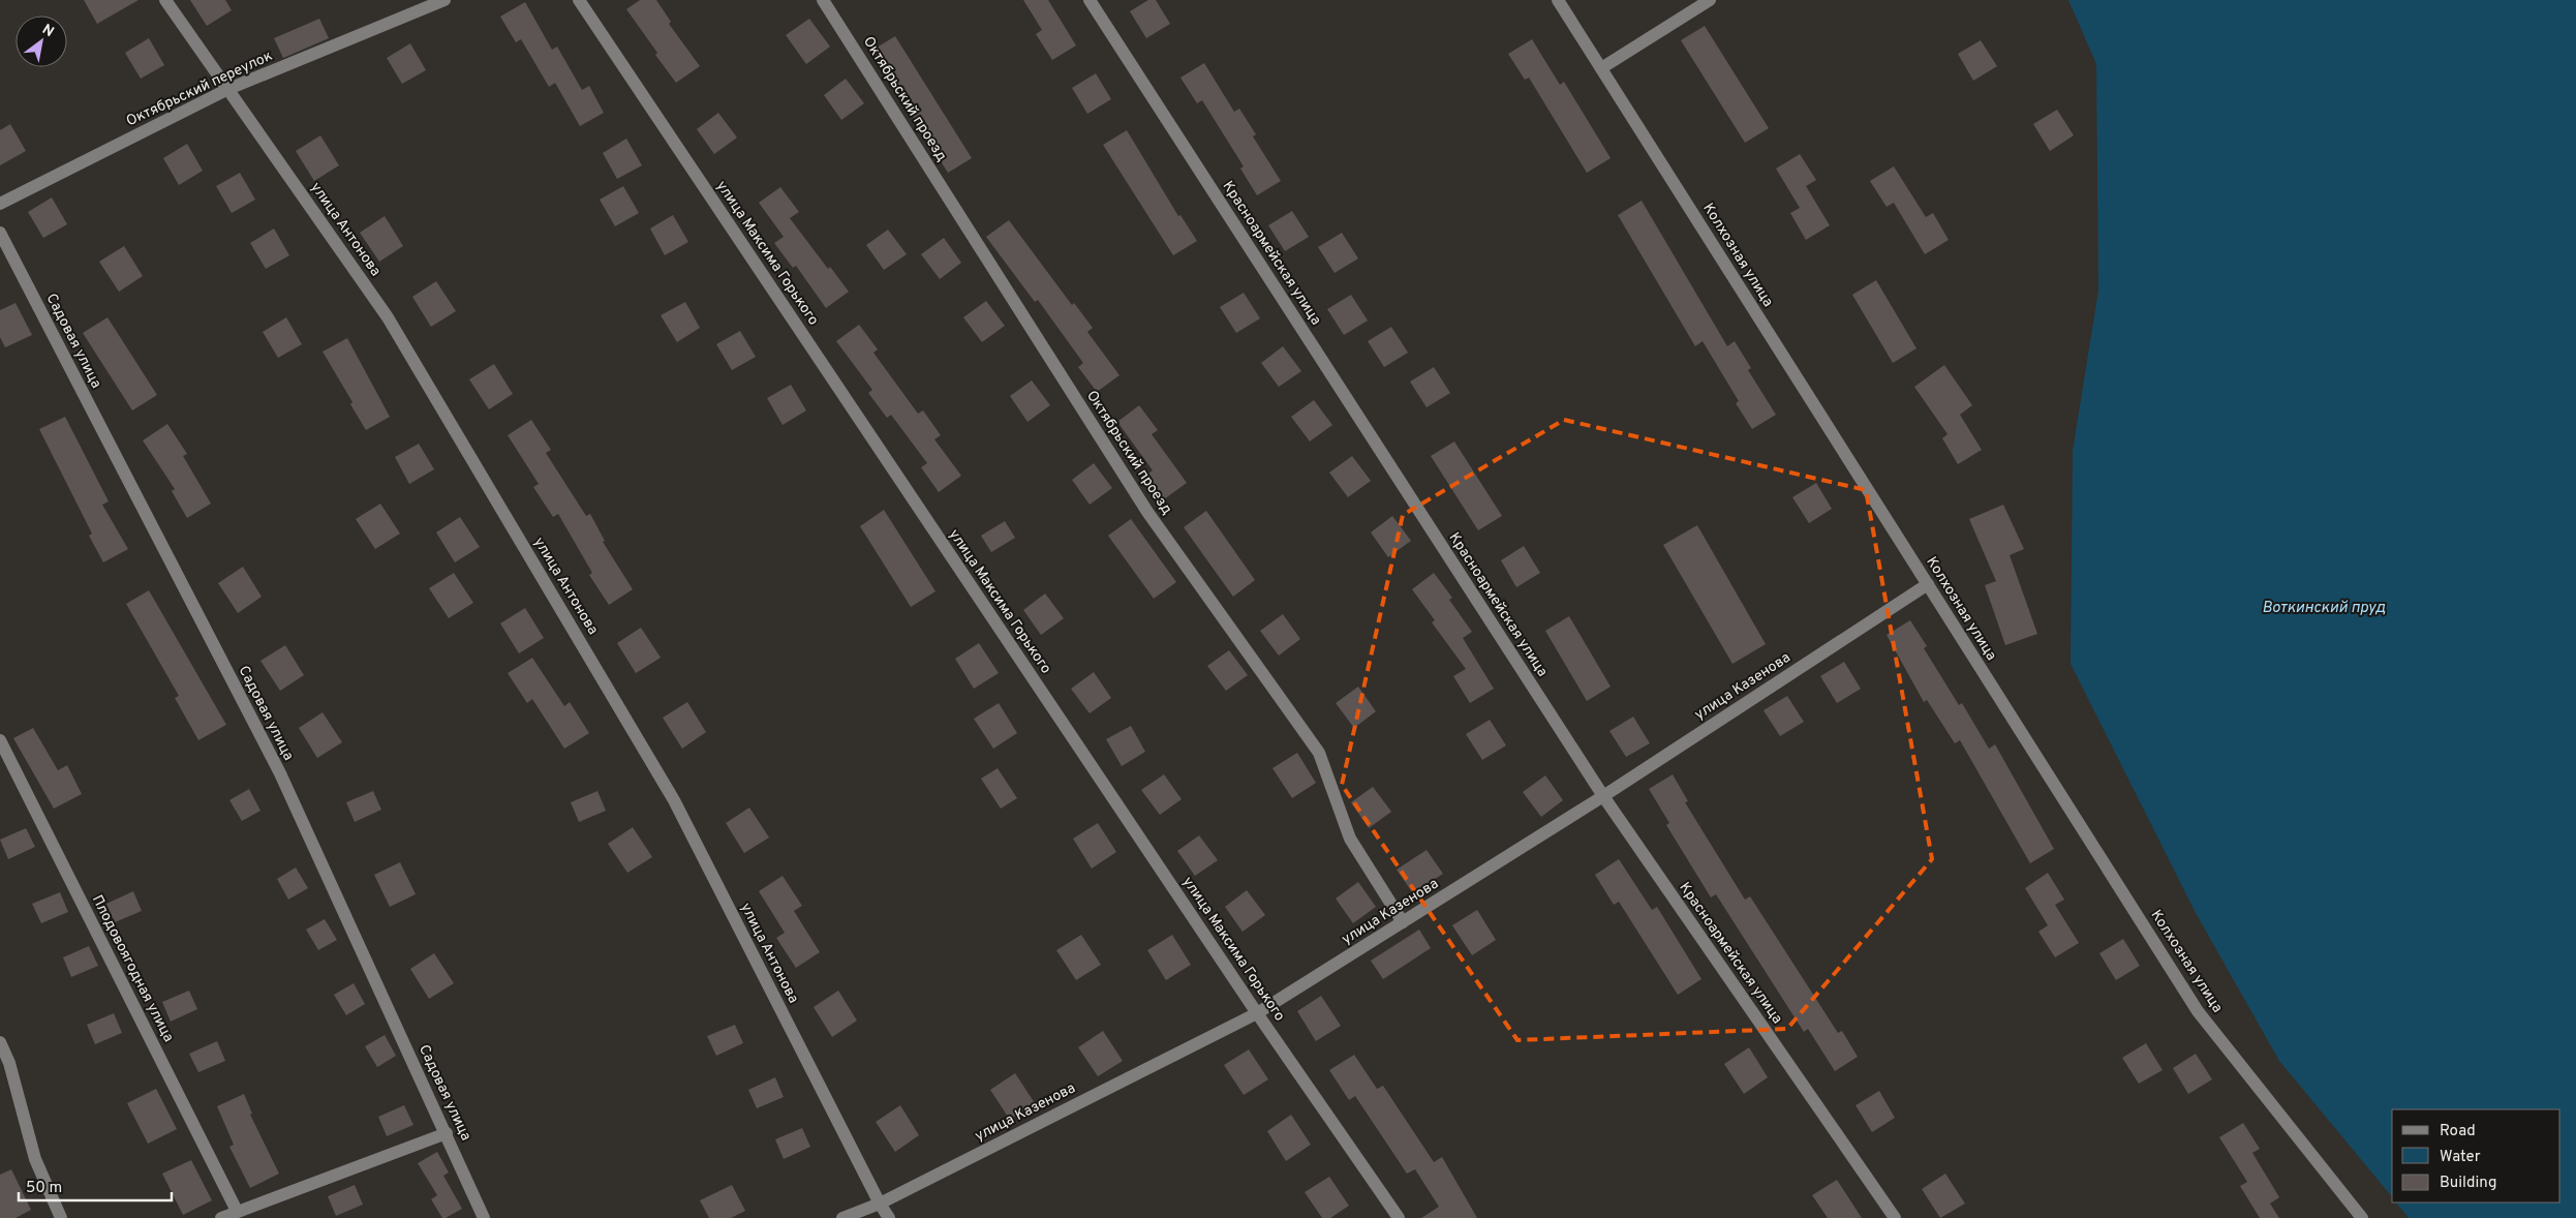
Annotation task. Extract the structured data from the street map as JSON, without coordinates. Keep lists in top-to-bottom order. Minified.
{"streets":{"street":["Октябрьский переулок","Октябрьский проезд","улица Антонова","улица Максима Горького","Красноармейская улица","Колхозная улица","Садовая улица","улица Казенова","Плодовоягодная улица"]},"crossings":[["Октябрьский переулок","улица Антонова"],["Октябрьский проезд","улица Казенова"],["улица Антонова","улица Казенова"],["улица Максима Горького","улица Казенова"],["Красноармейская улица","улица Казенова"],["Колхозная улица","улица Казенова"]],"water":["Воткинский пруд"],"legend":["Road","Water","Building"],"scale_bar":"50 m","north":"top right"}
